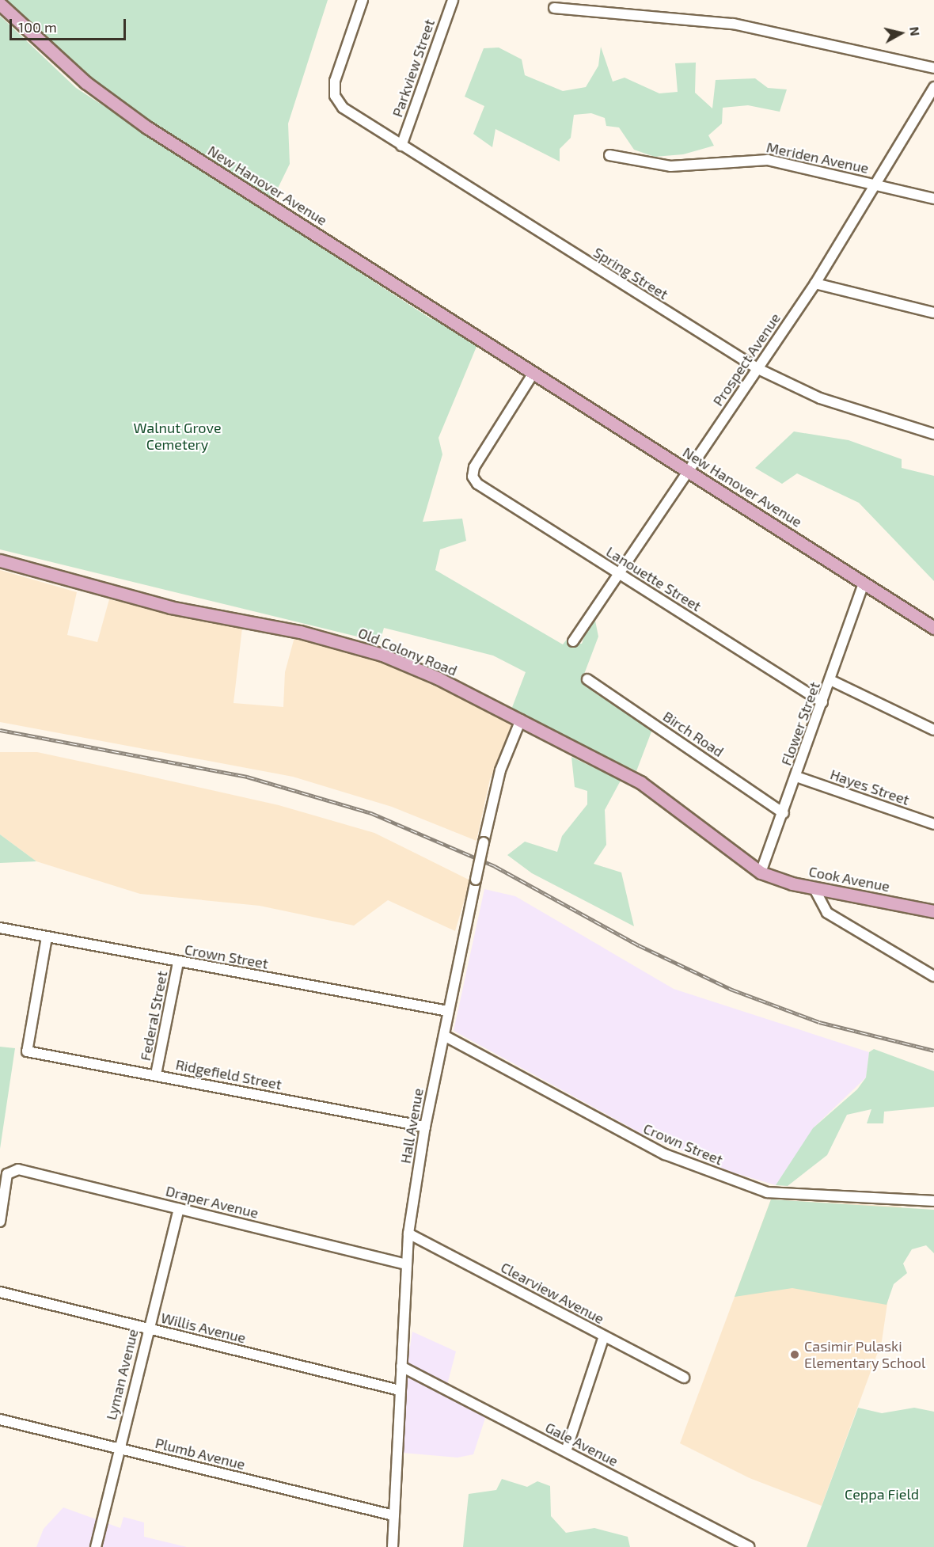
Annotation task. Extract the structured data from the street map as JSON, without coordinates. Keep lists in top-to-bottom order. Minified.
{"streets":{"main road":["New Hanover Avenue","Old Colony Road","Cook Avenue"],"street":["Parkview Street","Meriden Avenue","Spring Street","Prospect Avenue","Lanouette Street","Flower Street","Birch Road","Hayes Street","Crown Street","Federal Street","Ridgefield Street","Hall Avenue","Draper Avenue","Clearview Avenue","Willis Avenue","Lyman Avenue","Gale Avenue","Plumb Avenue"]},"crossings":[["Parkview Street","Spring Street"],["Meriden Avenue","Prospect Avenue"],["New Hanover Avenue","Prospect Avenue"],["New Hanover Avenue","Lanouette Street"],["New Hanover Avenue","Flower Street"],["Spring Street","Prospect Avenue"],["Prospect Avenue","Lanouette Street"],["Lanouette Street","Flower Street"],["Old Colony Road","Flower Street"],["Old Colony Road","Cook Avenue"],["Old Colony Road","Hall Avenue"],["Flower Street","Birch Road"],["Flower Street","Hayes Street"],["Flower Street","Cook Avenue"],["Crown Street","Federal Street"],["Crown Street","Ridgefield Street"],["Crown Street","Hall Avenue"],["Federal Street","Ridgefield Street"],["Ridgefield Street","Hall Avenue"],["Hall Avenue","Draper Avenue"],["Hall Avenue","Clearview Avenue"],["Hall Avenue","Willis Avenue"],["Hall Avenue","Gale Avenue"],["Hall Avenue","Plumb Avenue"],["Draper Avenue","Lyman Avenue"],["Willis Avenue","Lyman Avenue"],["Lyman Avenue","Plumb Avenue"]],"parks":["Walnut Grove Cemetery","Ceppa Field"],"places":["Casimir Pulaski Elementary School"],"scale_bar":"100 m","north":"right"}
